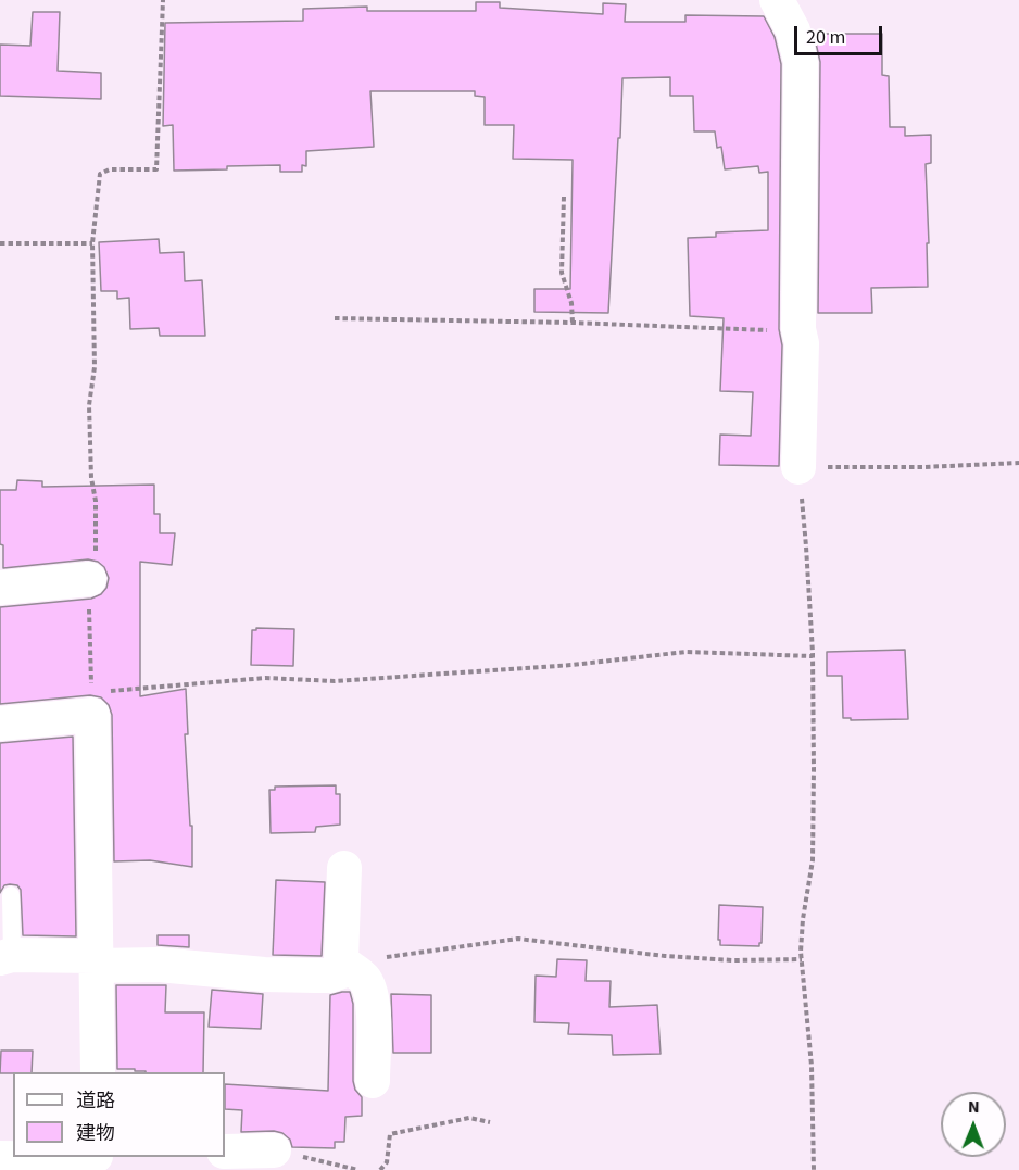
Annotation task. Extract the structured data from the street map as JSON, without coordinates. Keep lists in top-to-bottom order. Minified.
{"legend":["道路","建物"],"scale_bar":"20 m","north":"top"}
